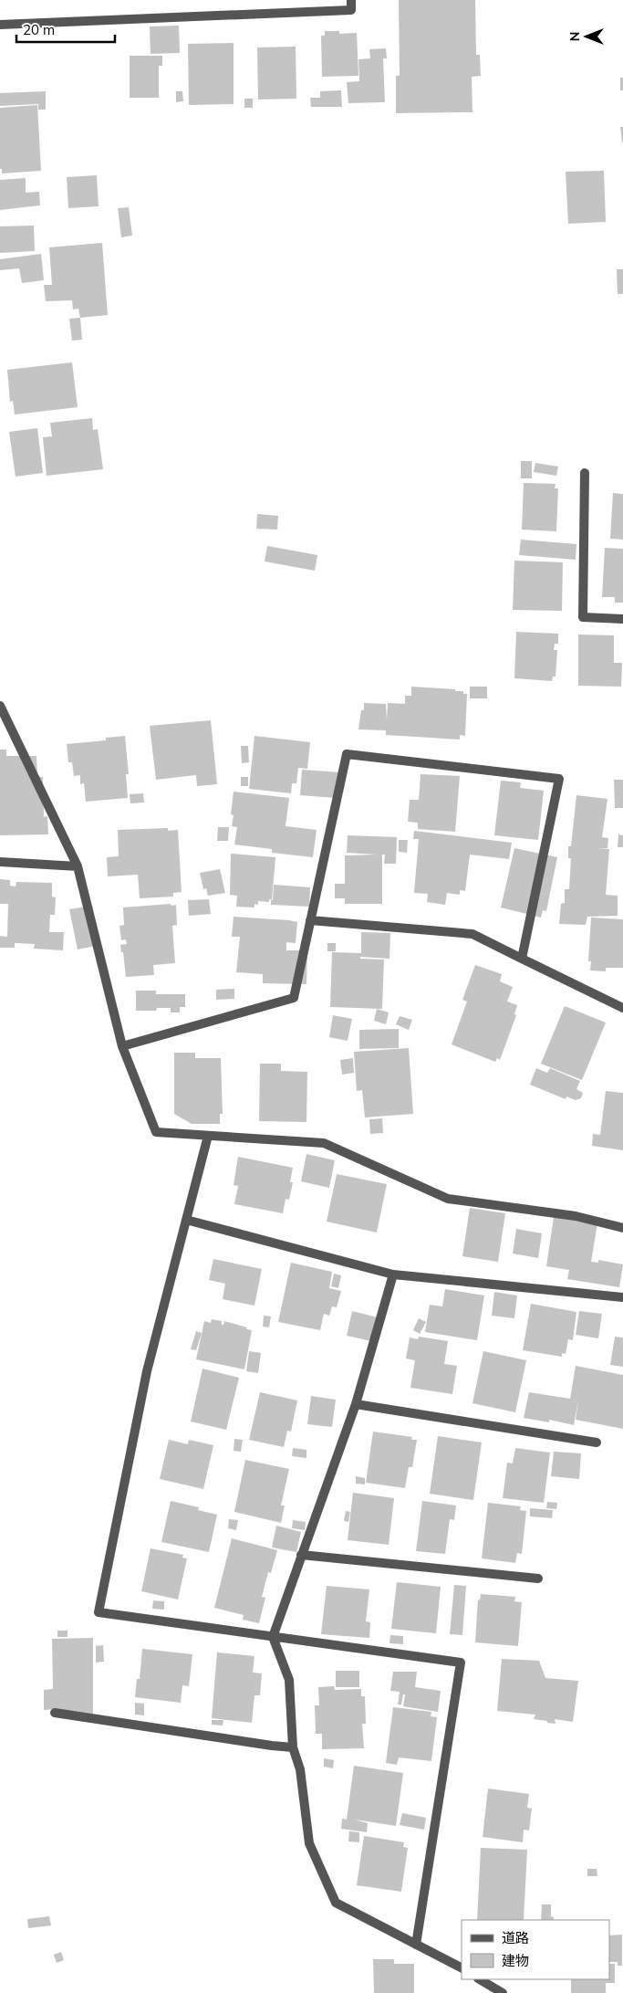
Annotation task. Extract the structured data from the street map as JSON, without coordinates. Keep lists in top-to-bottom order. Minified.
{"legend":["道路","建物"],"scale_bar":"20 m","north":"left"}
